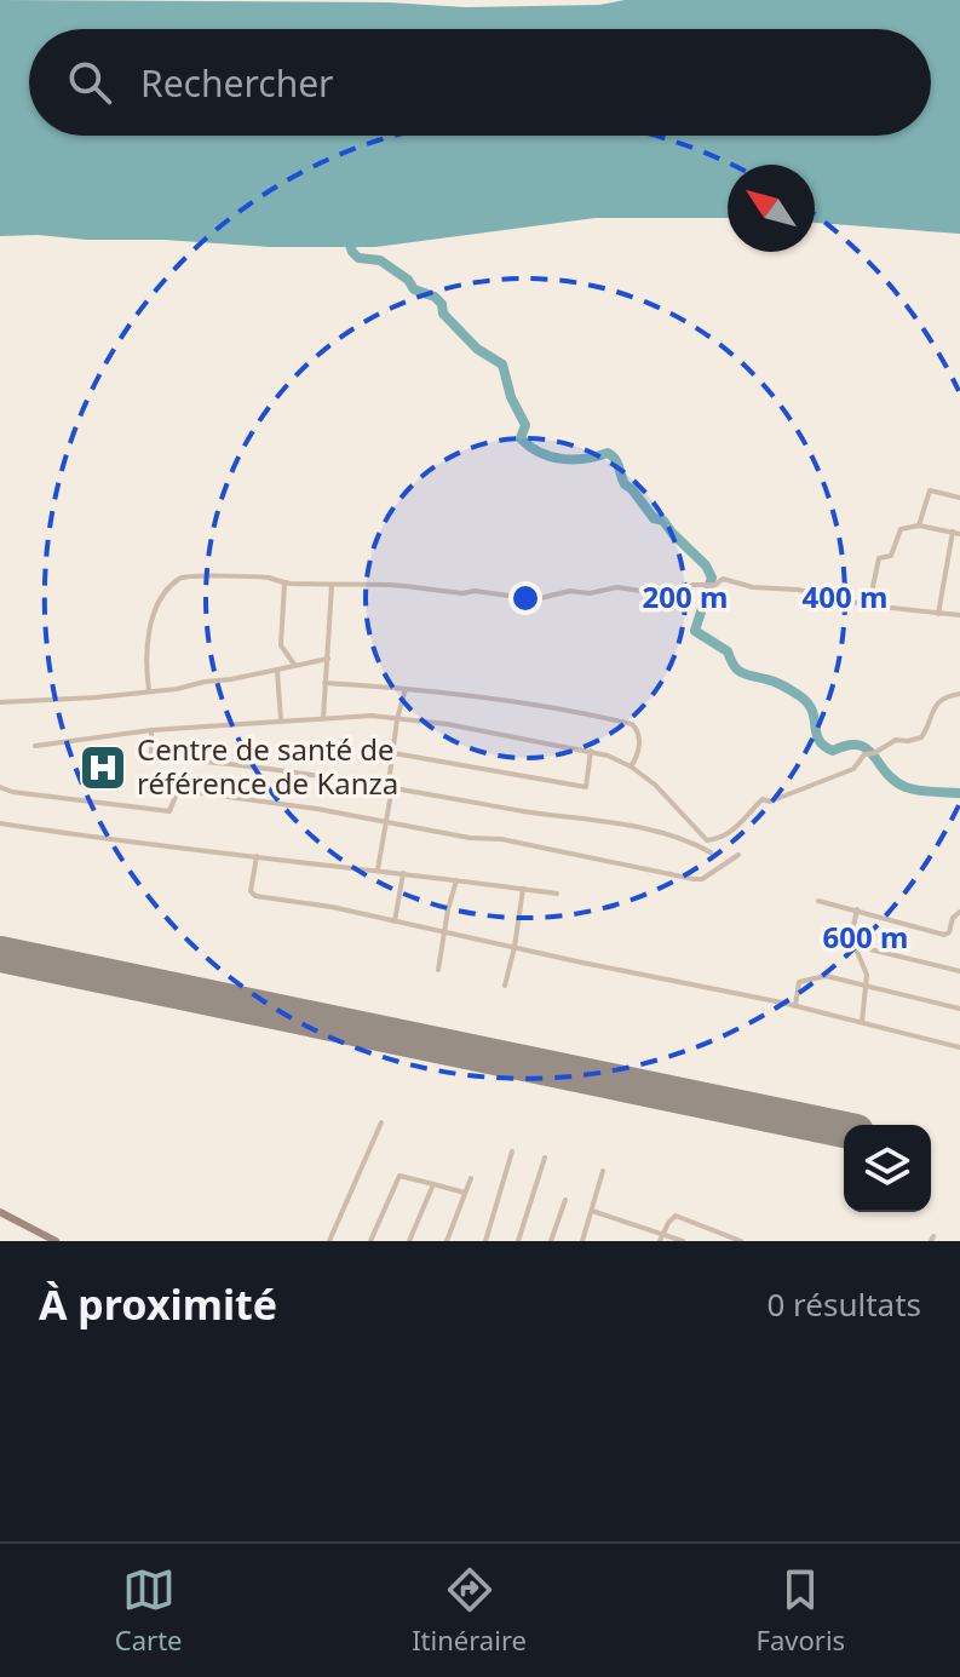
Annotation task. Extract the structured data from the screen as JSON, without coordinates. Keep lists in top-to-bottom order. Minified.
{"places":{"hospital":["Centre de santé de référence de Kanza"]},"north":"top left","page":{"search":"Rechercher","heading":["À proximité","0 résultats"],"nav":["Carte","Itinéraire","Favoris"]},"rings":["200 m","400 m","600 m"]}
